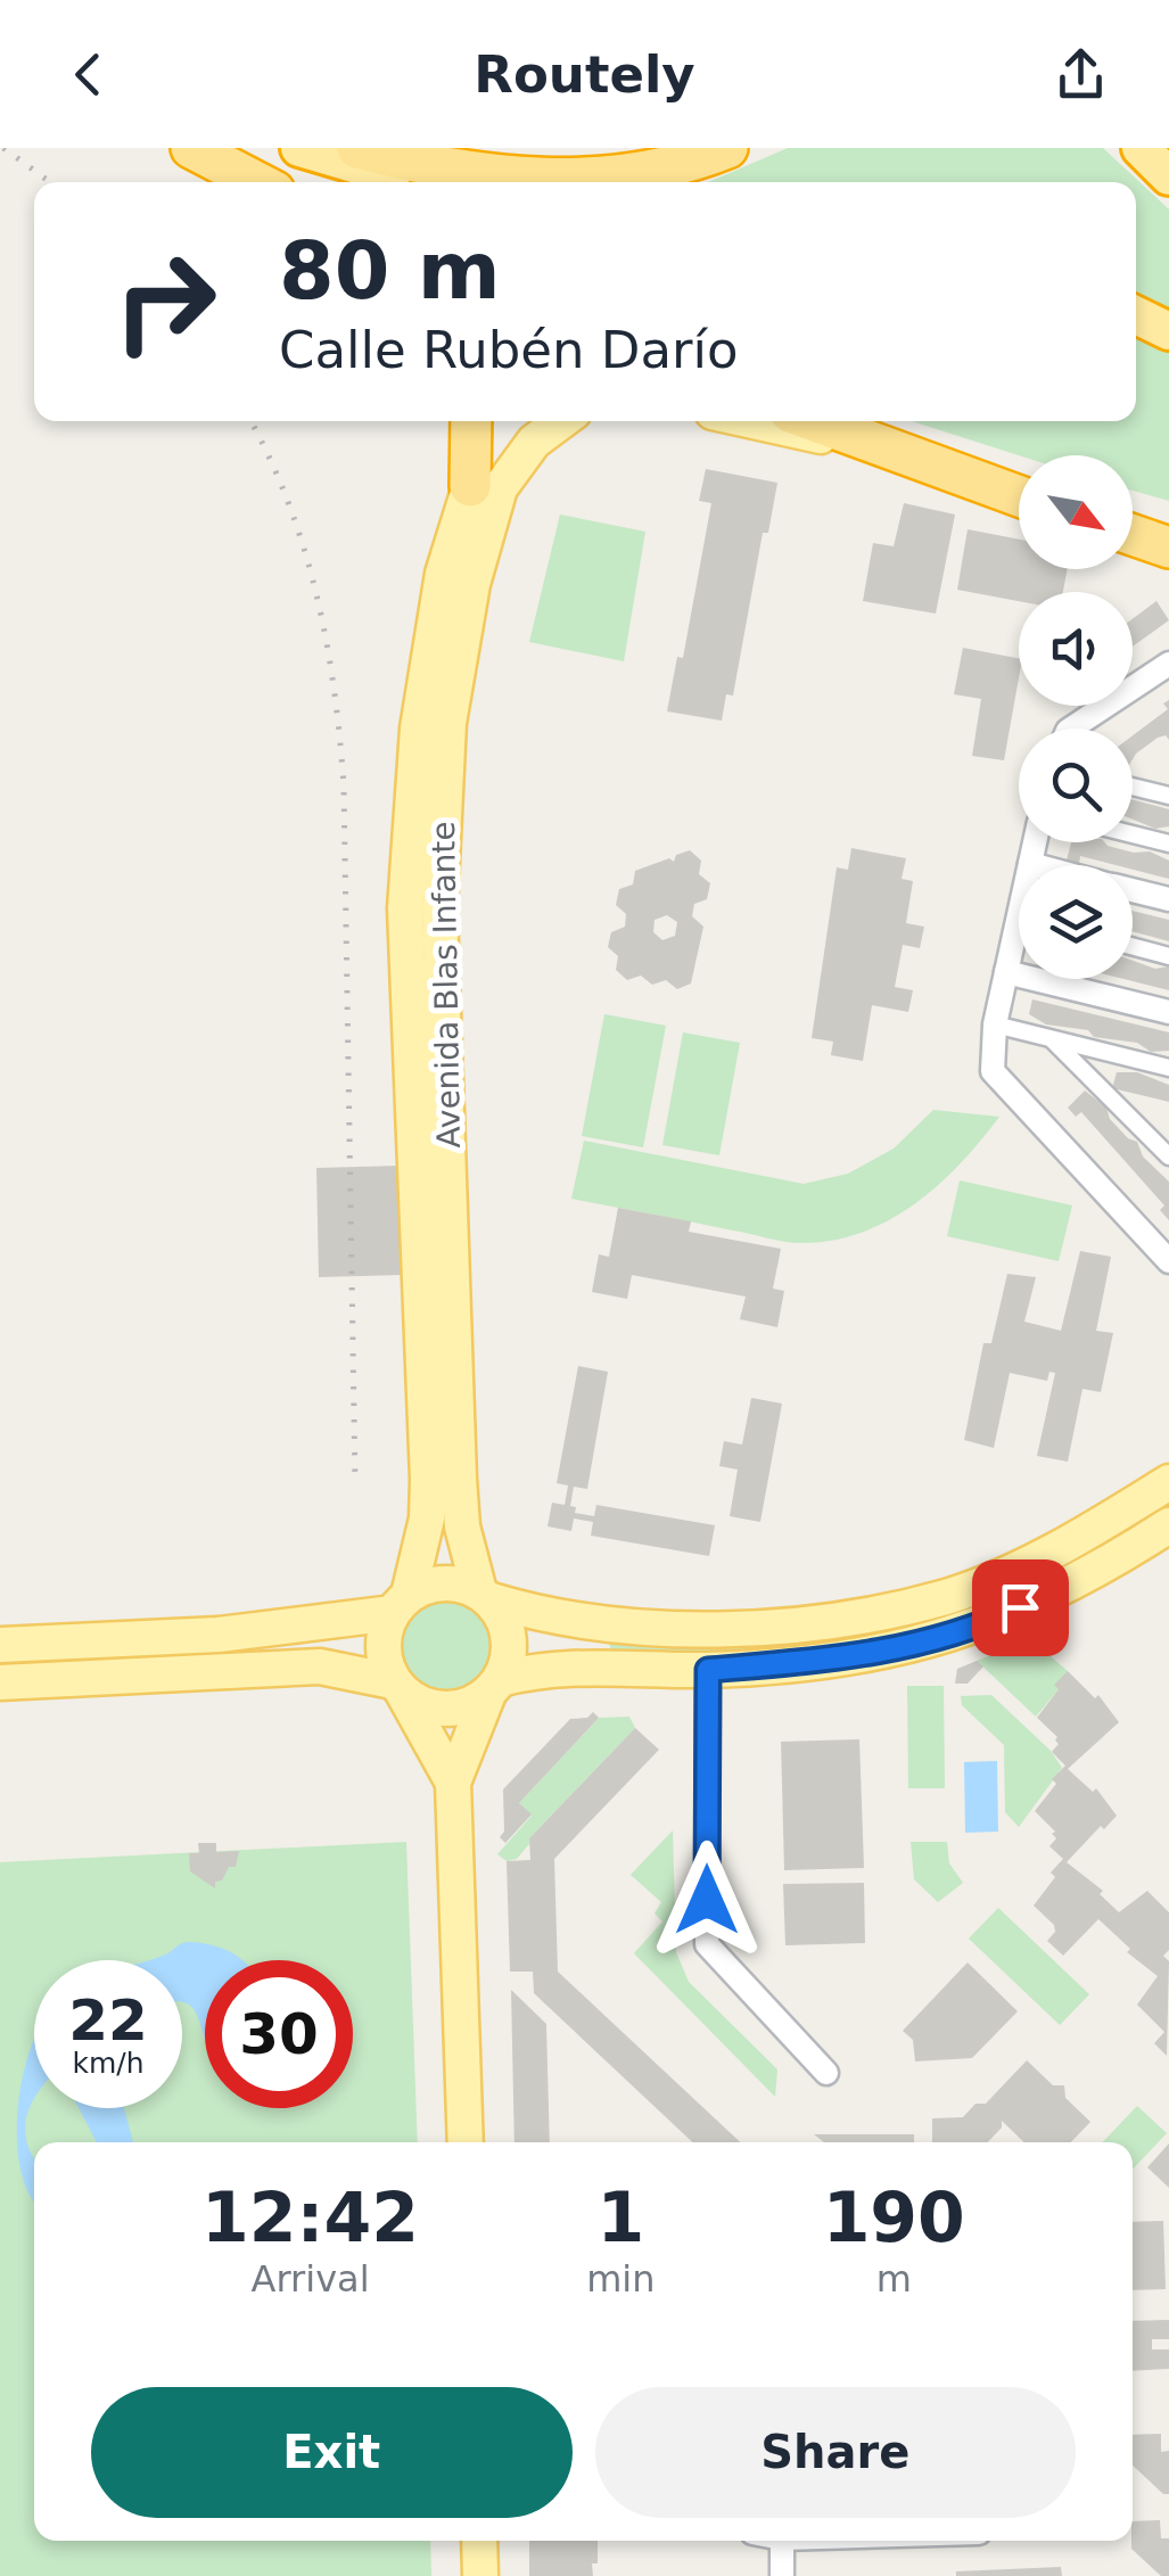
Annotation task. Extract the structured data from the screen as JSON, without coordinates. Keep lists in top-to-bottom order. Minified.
{"streets":{"main road":["Avenida Blas Infante"]},"north":"bottom right","page":{"header":"Routely","turn":["80 m","Calle Rubén Darío"],"speed":"22 km/h","limit":"30","eta":["12:42","Arrival","1","min","190","m"],"buttons":["Exit","Share"]}}
